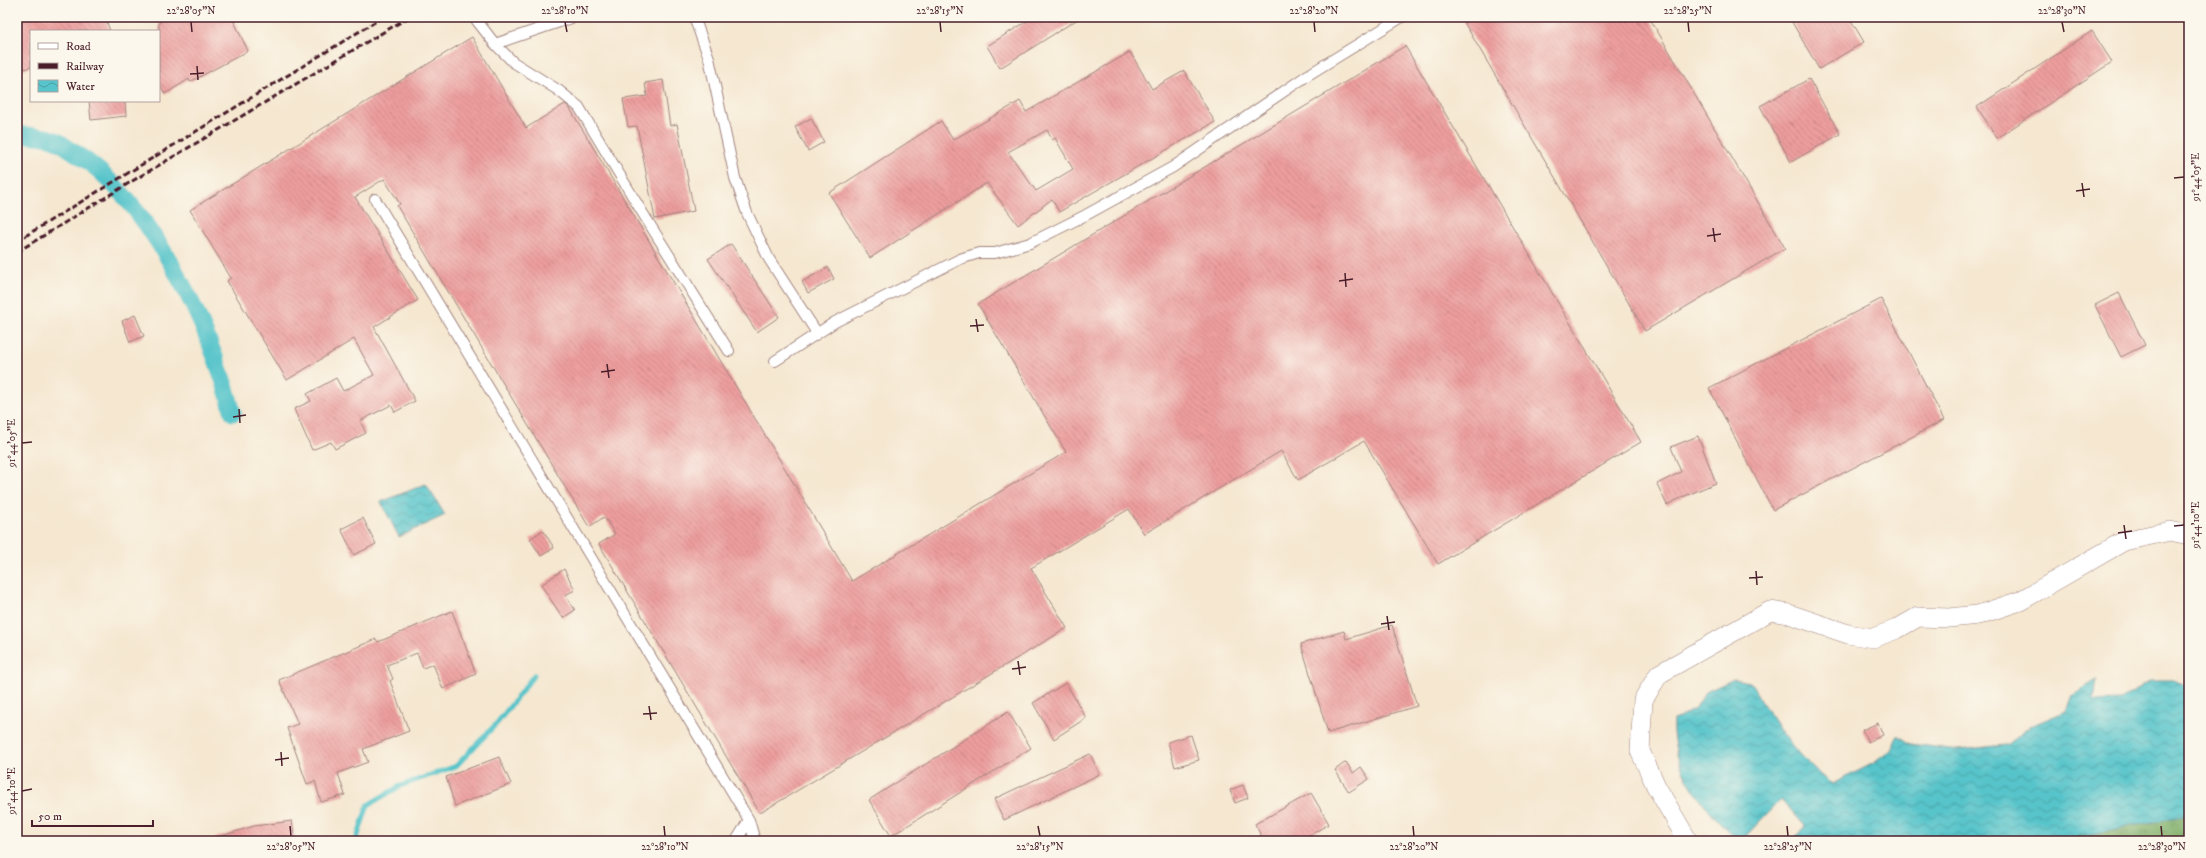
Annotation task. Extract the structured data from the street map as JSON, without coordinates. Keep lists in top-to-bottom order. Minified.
{"legend":["Road","Railway","Water"],"scale_bar":"50 m","coordinates":["22°28'05\"N","22°28'10\"N","22°28'15\"N","22°28'20\"N","22°28'25\"N","22°28'30\"N","91°44'05\"E","91°44'10\"E"]}
